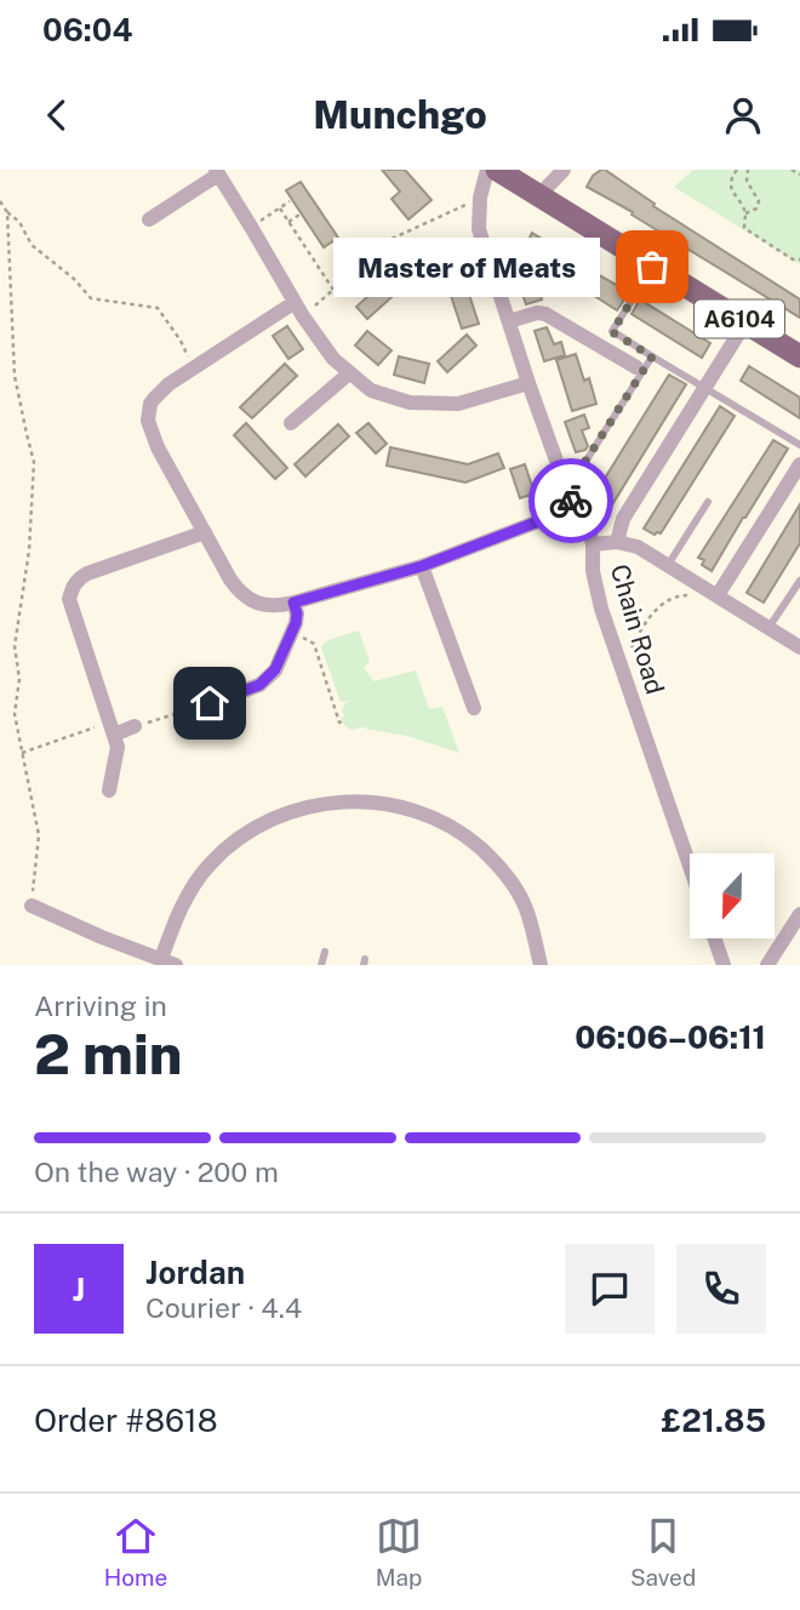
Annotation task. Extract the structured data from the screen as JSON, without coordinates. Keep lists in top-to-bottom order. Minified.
{"streets":{"main road":["A6104"],"street":["Chain Road"]},"places":["Master of Meats"],"north":"bottom","page":{"status":"06:04","header":"Munchgo","bubble":"Master of Meats","heading":["2 min","Arriving in","06:06–06:11"],"panel":["Jordan","Courier · 4.4","Order #8618","£21.85"],"bar":"On the way · 200 m","round":"J","tabs":["Home","Map","Saved"]}}
